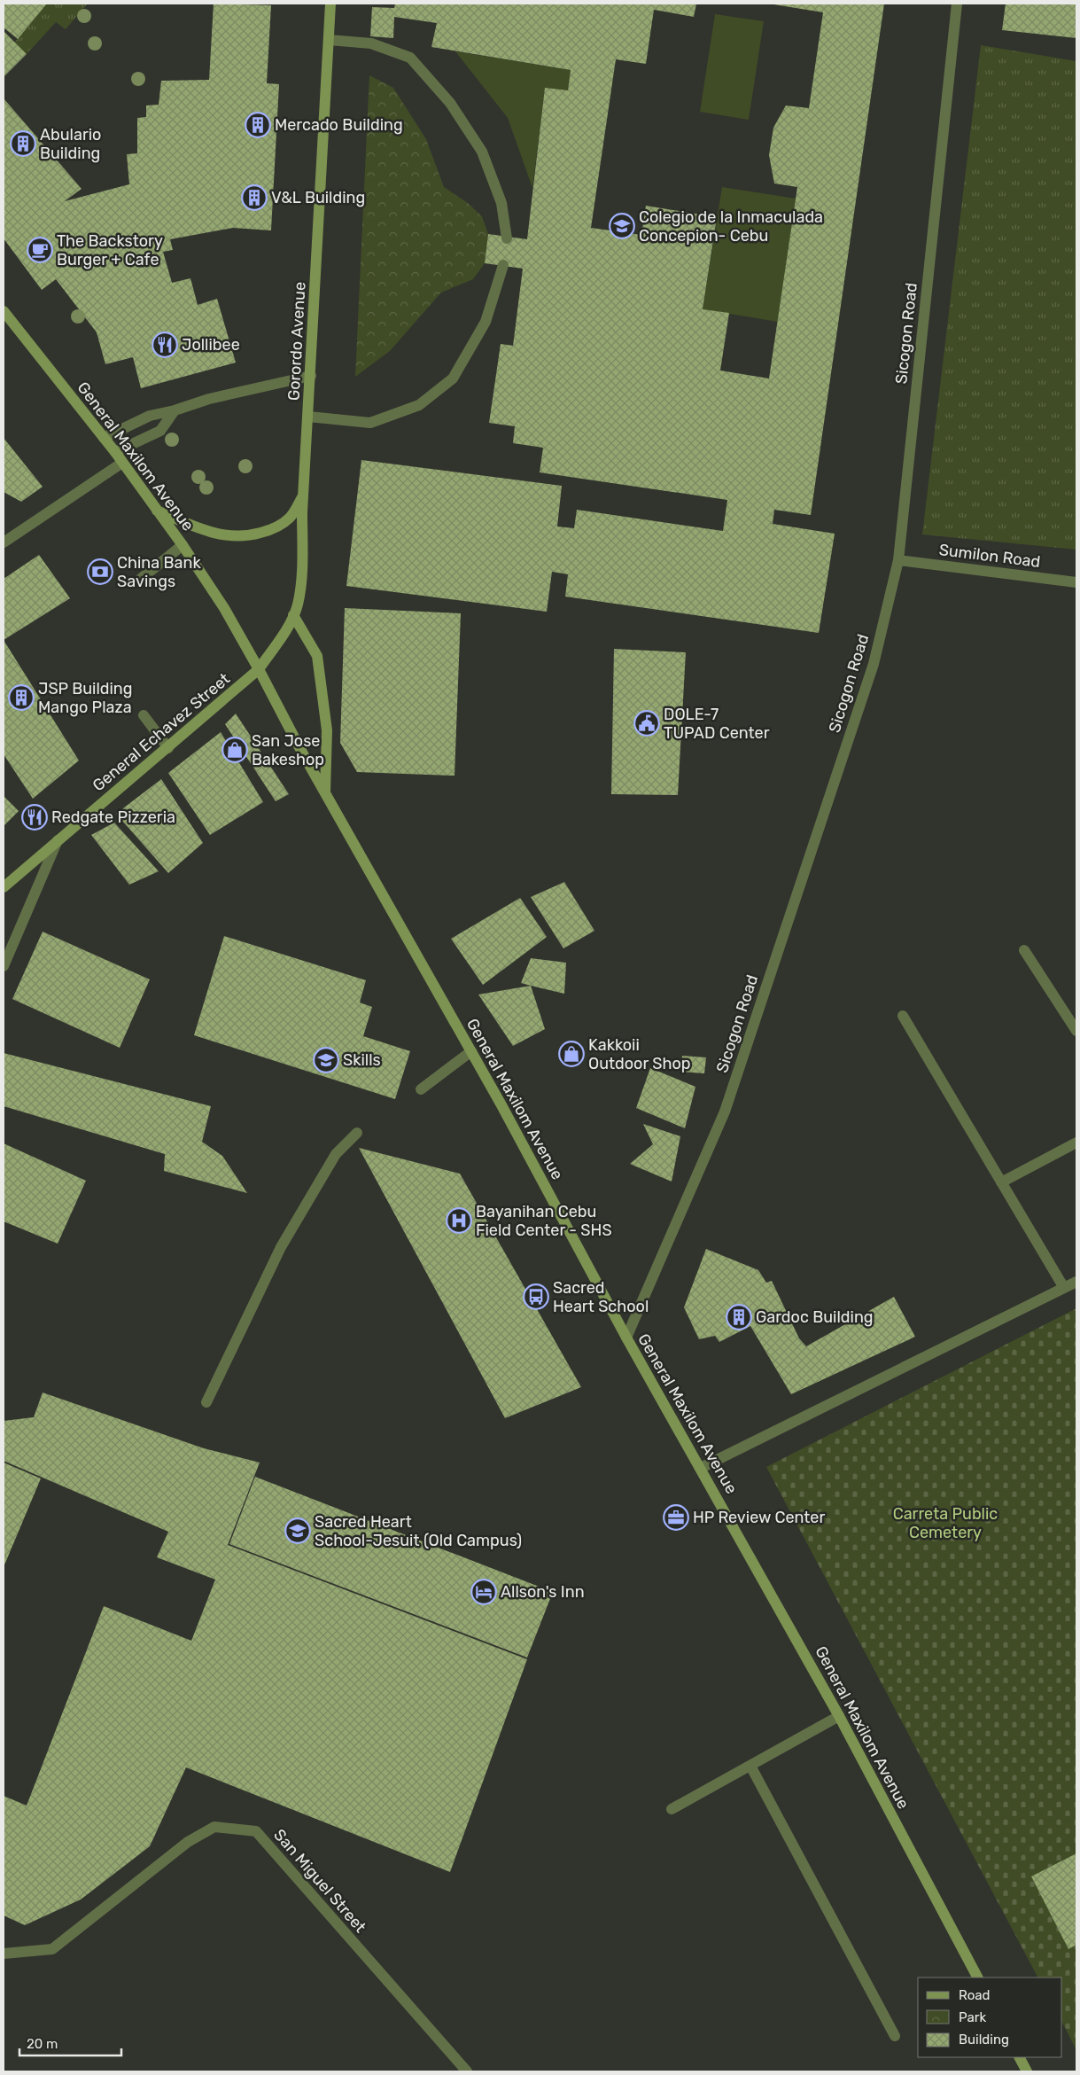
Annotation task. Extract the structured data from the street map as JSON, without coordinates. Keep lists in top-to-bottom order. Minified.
{"streets":{"main road":["Gorordo Avenue","General Maxilom Avenue","General Echavez Street"],"street":["Sicogon Road","Sumilon Road","San Miguel Street"]},"crossings":[["Sicogon Road","General Maxilom Avenue"],["Sicogon Road","Sumilon Road"],["Gorordo Avenue","General Maxilom Avenue"],["Gorordo Avenue","General Echavez Street"],["General Maxilom Avenue","General Echavez Street"]],"parks":["Carreta Public Cemetery"],"places":{"building":["Mercado Building","Abulario Building","V&L Building","JSP Building Mango Plaza","Gardoc Building"],"school or university":["Colegio de la Inmaculada Concepion- Cebu","Skills","Sacred Heart School-Jesuit (Old Campus)"],"cafe":["The Backstory Burger + Cafe"],"restaurant":["Jollibee","Redgate Pizzeria"],"bank":["China Bank Savings"],"public building":["DOLE-7 TUPAD Center"],"shop":["San Jose Bakeshop","Kakkoii Outdoor Shop"],"hospital":["Bayanihan Cebu Field Center - SHS"],"bus stop":["Sacred Heart School"],"office":["HP Review Center"],"hotel":["Allson's Inn"]},"legend":["Road","Park","Building"],"scale_bar":"20 m"}
